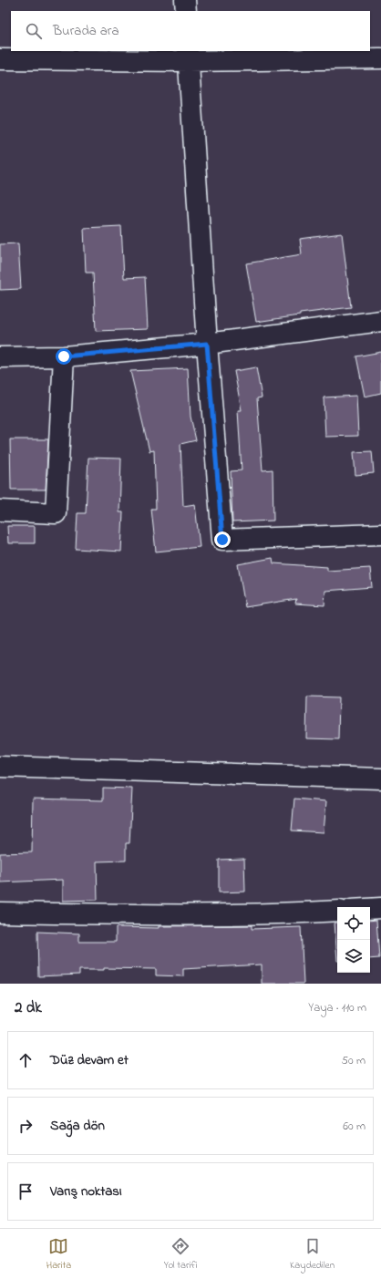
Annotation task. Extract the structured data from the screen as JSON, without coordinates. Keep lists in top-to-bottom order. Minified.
{"page":{"search":"Burada ara","heading":["2 dk","Yaya · 110 m"],"list":[["Düz devam et","50 m"],["Sağa dön","60 m"],"Varış noktası"],"nav":["Harita","Yol tarifi","Kaydedilen"]}}
